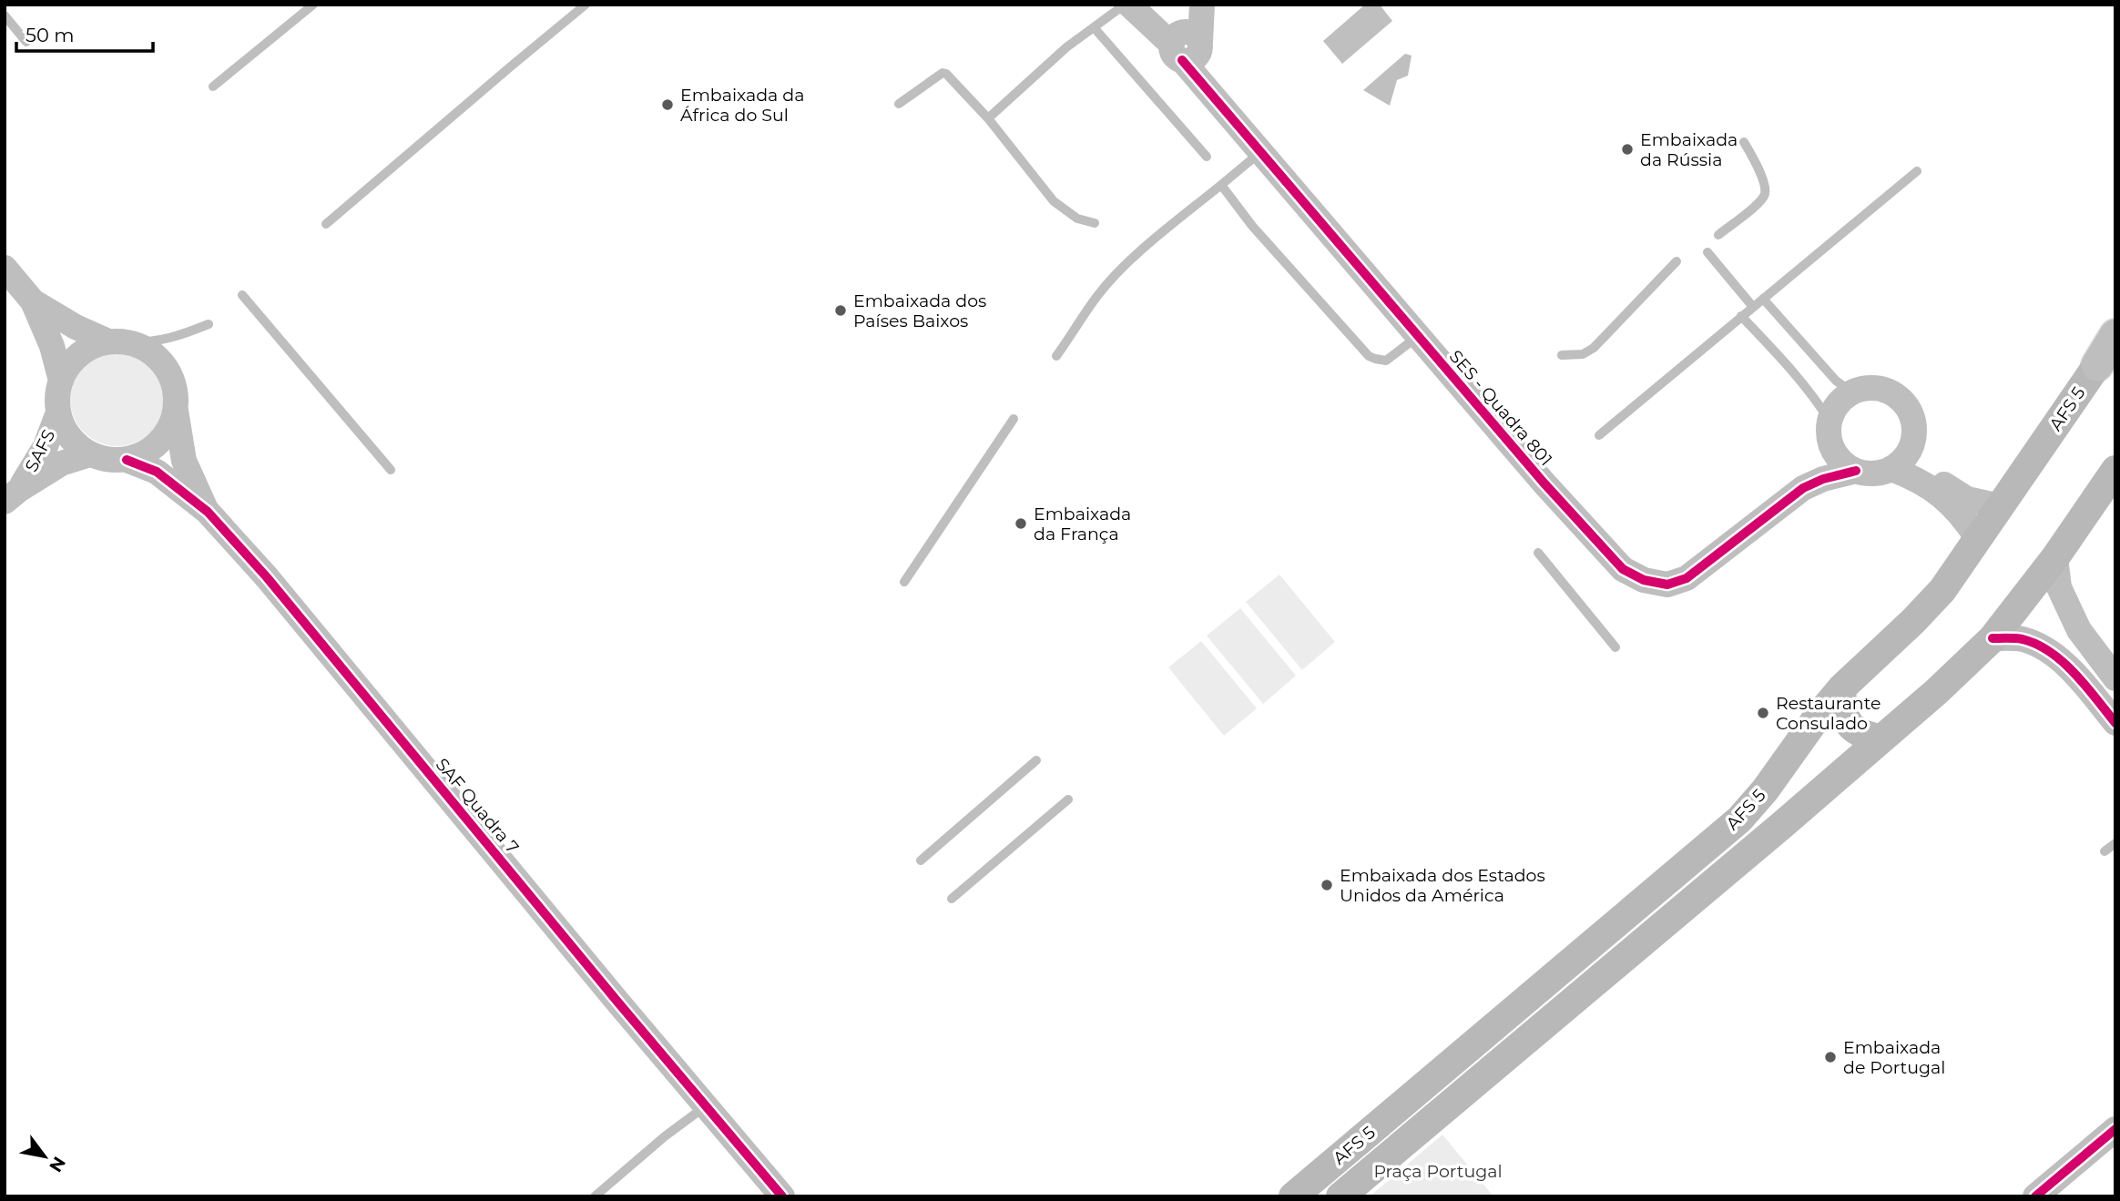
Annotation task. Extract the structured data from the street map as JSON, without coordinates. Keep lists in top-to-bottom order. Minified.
{"streets":{"main road":["AFS 5"],"street":["SES - Quadra 801","SAFS","SAF Quadra 7"]},"crossings":[["SAFS","SAF Quadra 7"]],"parks":["Praça Portugal"],"places":["Embaixada da África do Sul","Embaixada da Rússia","Embaixada dos Países Baixos","Embaixada da França","Restaurante Consulado","Embaixada dos Estados Unidos da América","Embaixada de Portugal"],"scale_bar":"50 m","north":"bottom right"}
